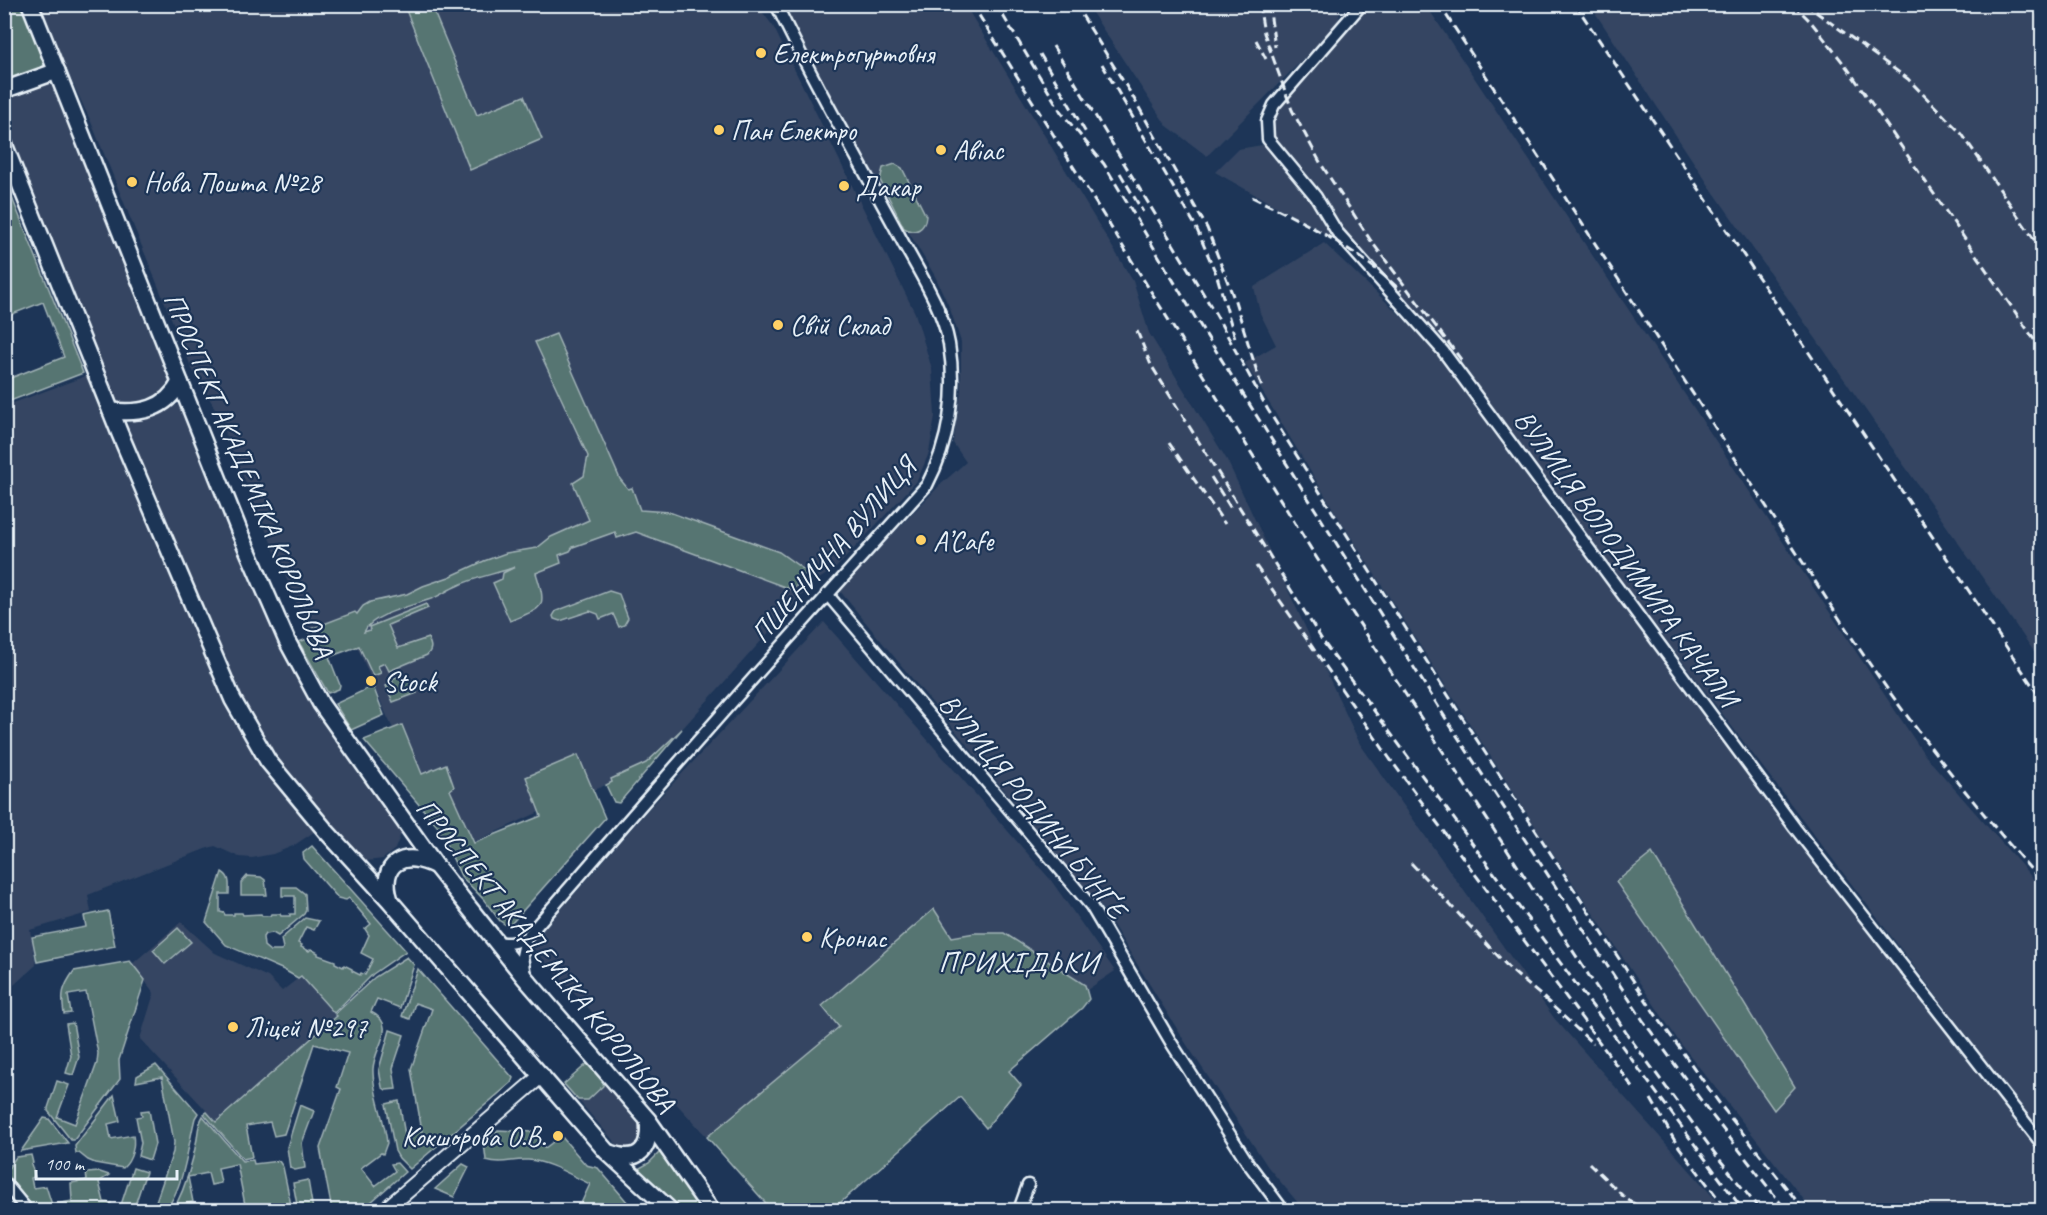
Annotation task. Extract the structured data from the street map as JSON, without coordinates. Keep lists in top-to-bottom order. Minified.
{"streets":{"main road":["ПРОСПЕКТ АКАДЕМІКА КОРОЛЬОВА"],"street":["ПШЕНИЧНА ВУЛИЦЯ","ВУЛИЦЯ ВОЛОДИМИРА КАЧАЛИ","ВУЛИЦЯ РОДИНИ БУНҐЕ"]},"crossings":[["ПШЕНИЧНА ВУЛИЦЯ","ВУЛИЦЯ РОДИНИ БУНҐЕ"]],"districts":["ПРИХІДЬКИ"],"places":["Електрогуртовня","Пан Електро","Авіас","Нова Пошта №28","Дакар","Свій Склад","A’Cafe","Stock","Кронас","Ліцей №297","Кокшорова О.В."],"scale_bar":"100 m"}
